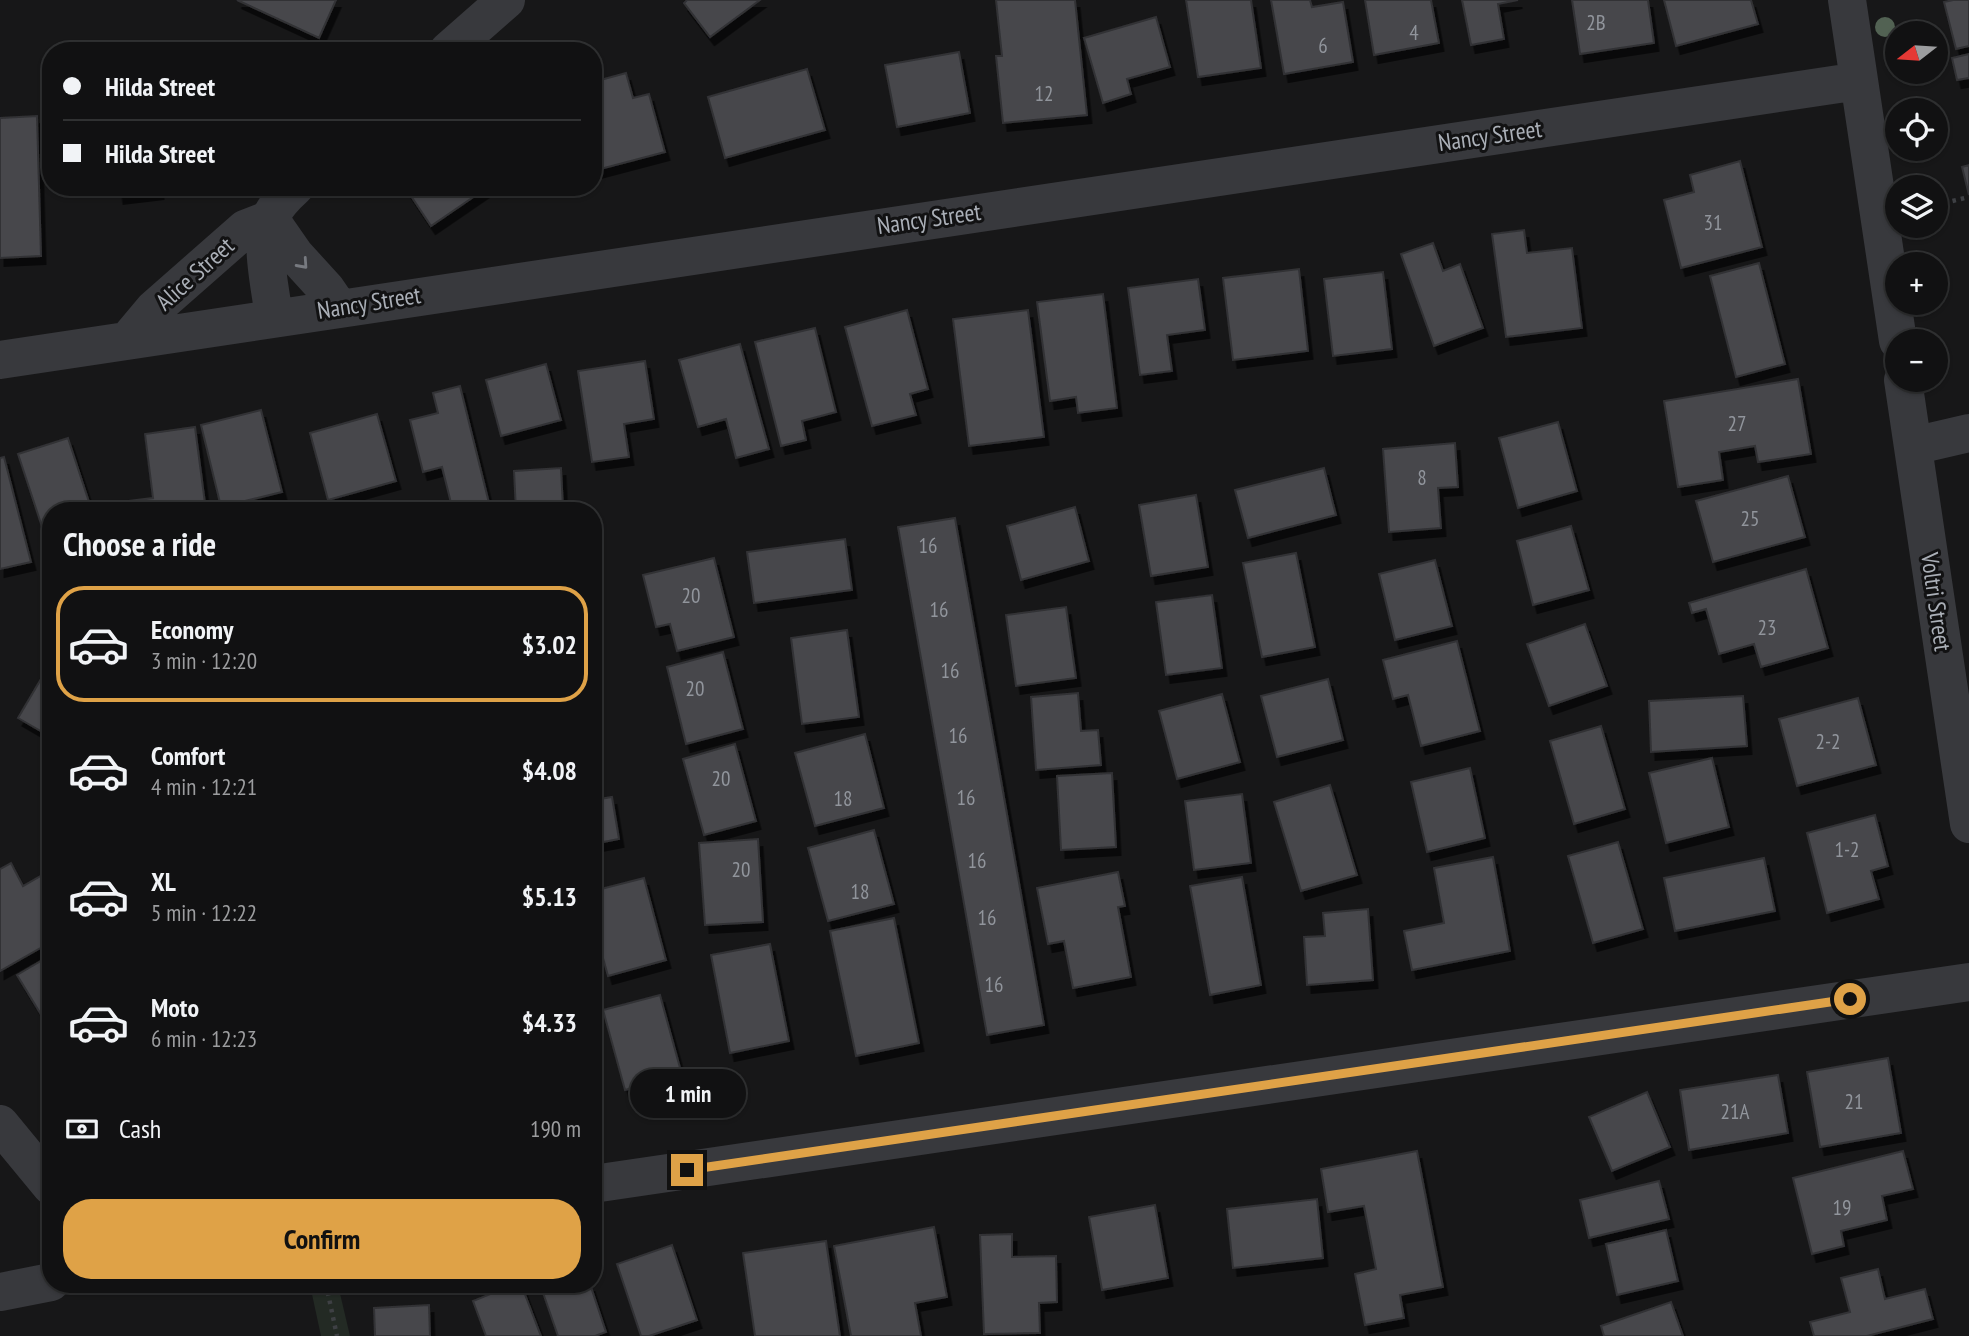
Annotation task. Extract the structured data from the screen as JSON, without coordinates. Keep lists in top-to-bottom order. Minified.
{"streets":{"street":["Nancy Street","Alice Street","Voltri Street"]},"crossings":[["Nancy Street","Alice Street"]],"house_numbers":["2B","4","6","12","31","27","8","25","16","20","16","23","16","20","16","2-2","20","16","18","1-2","16","20","18","16","16","21","21A","19"],"north":"left","page":{"map_buttons":["+","−"],"banner":["Hilda Street","Hilda Street"],"heading":"Choose a ride","list":[{"name":"Economy","note":"3 min · 12:20","value":"$3.02"},{"name":"Comfort","note":"4 min · 12:21","value":"$4.08"},{"name":"XL","note":"5 min · 12:22","value":"$5.13"},{"name":"Moto","note":"6 min · 12:23","value":"$4.33"}],"bubble":"1 min","pay":["Cash","190 m"],"buttons":"Confirm"}}
